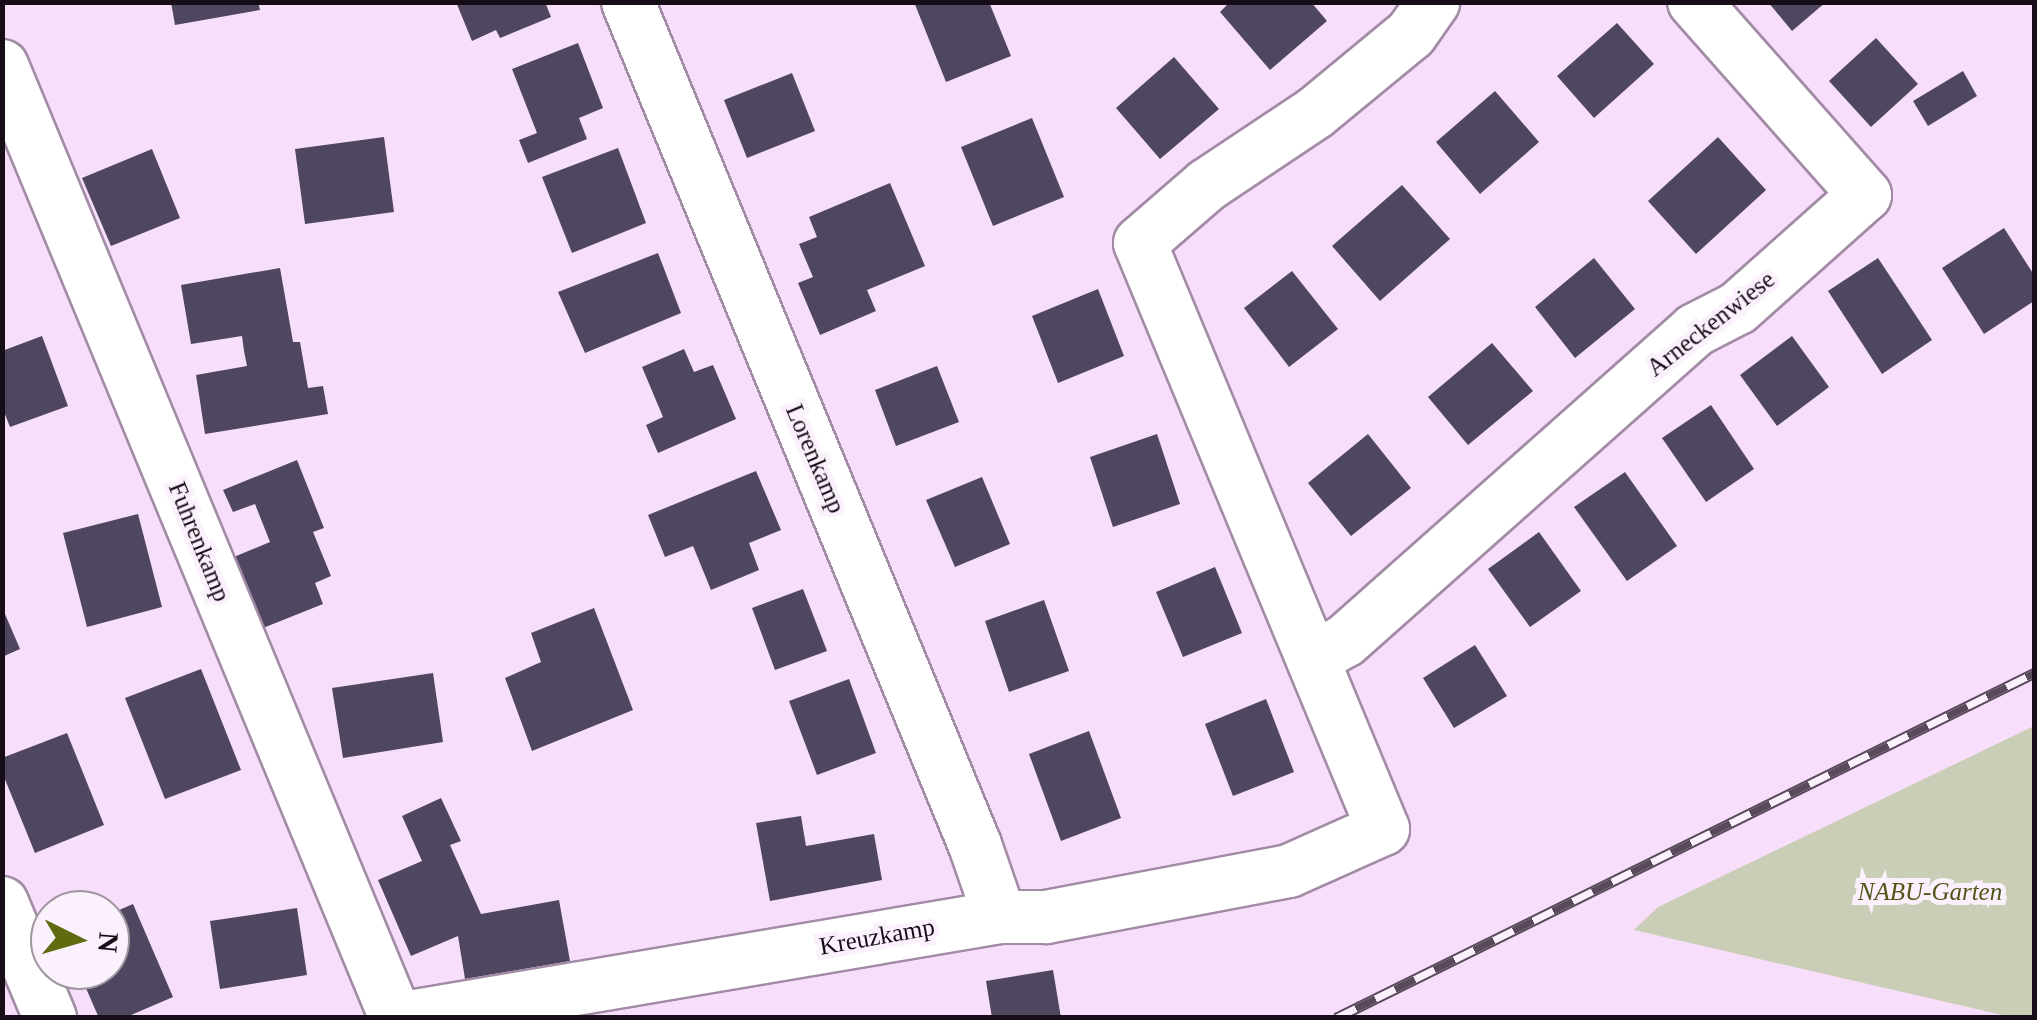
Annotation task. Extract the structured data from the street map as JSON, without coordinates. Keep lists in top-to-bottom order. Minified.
{"streets":{"street":["Arneckenwiese","Lorenkamp","Fuhrenkamp","Kreuzkamp"]},"crossings":[["Arneckenwiese","Kreuzkamp"],["Lorenkamp","Kreuzkamp"]],"parks":["NABU-Garten"],"north":"right"}
